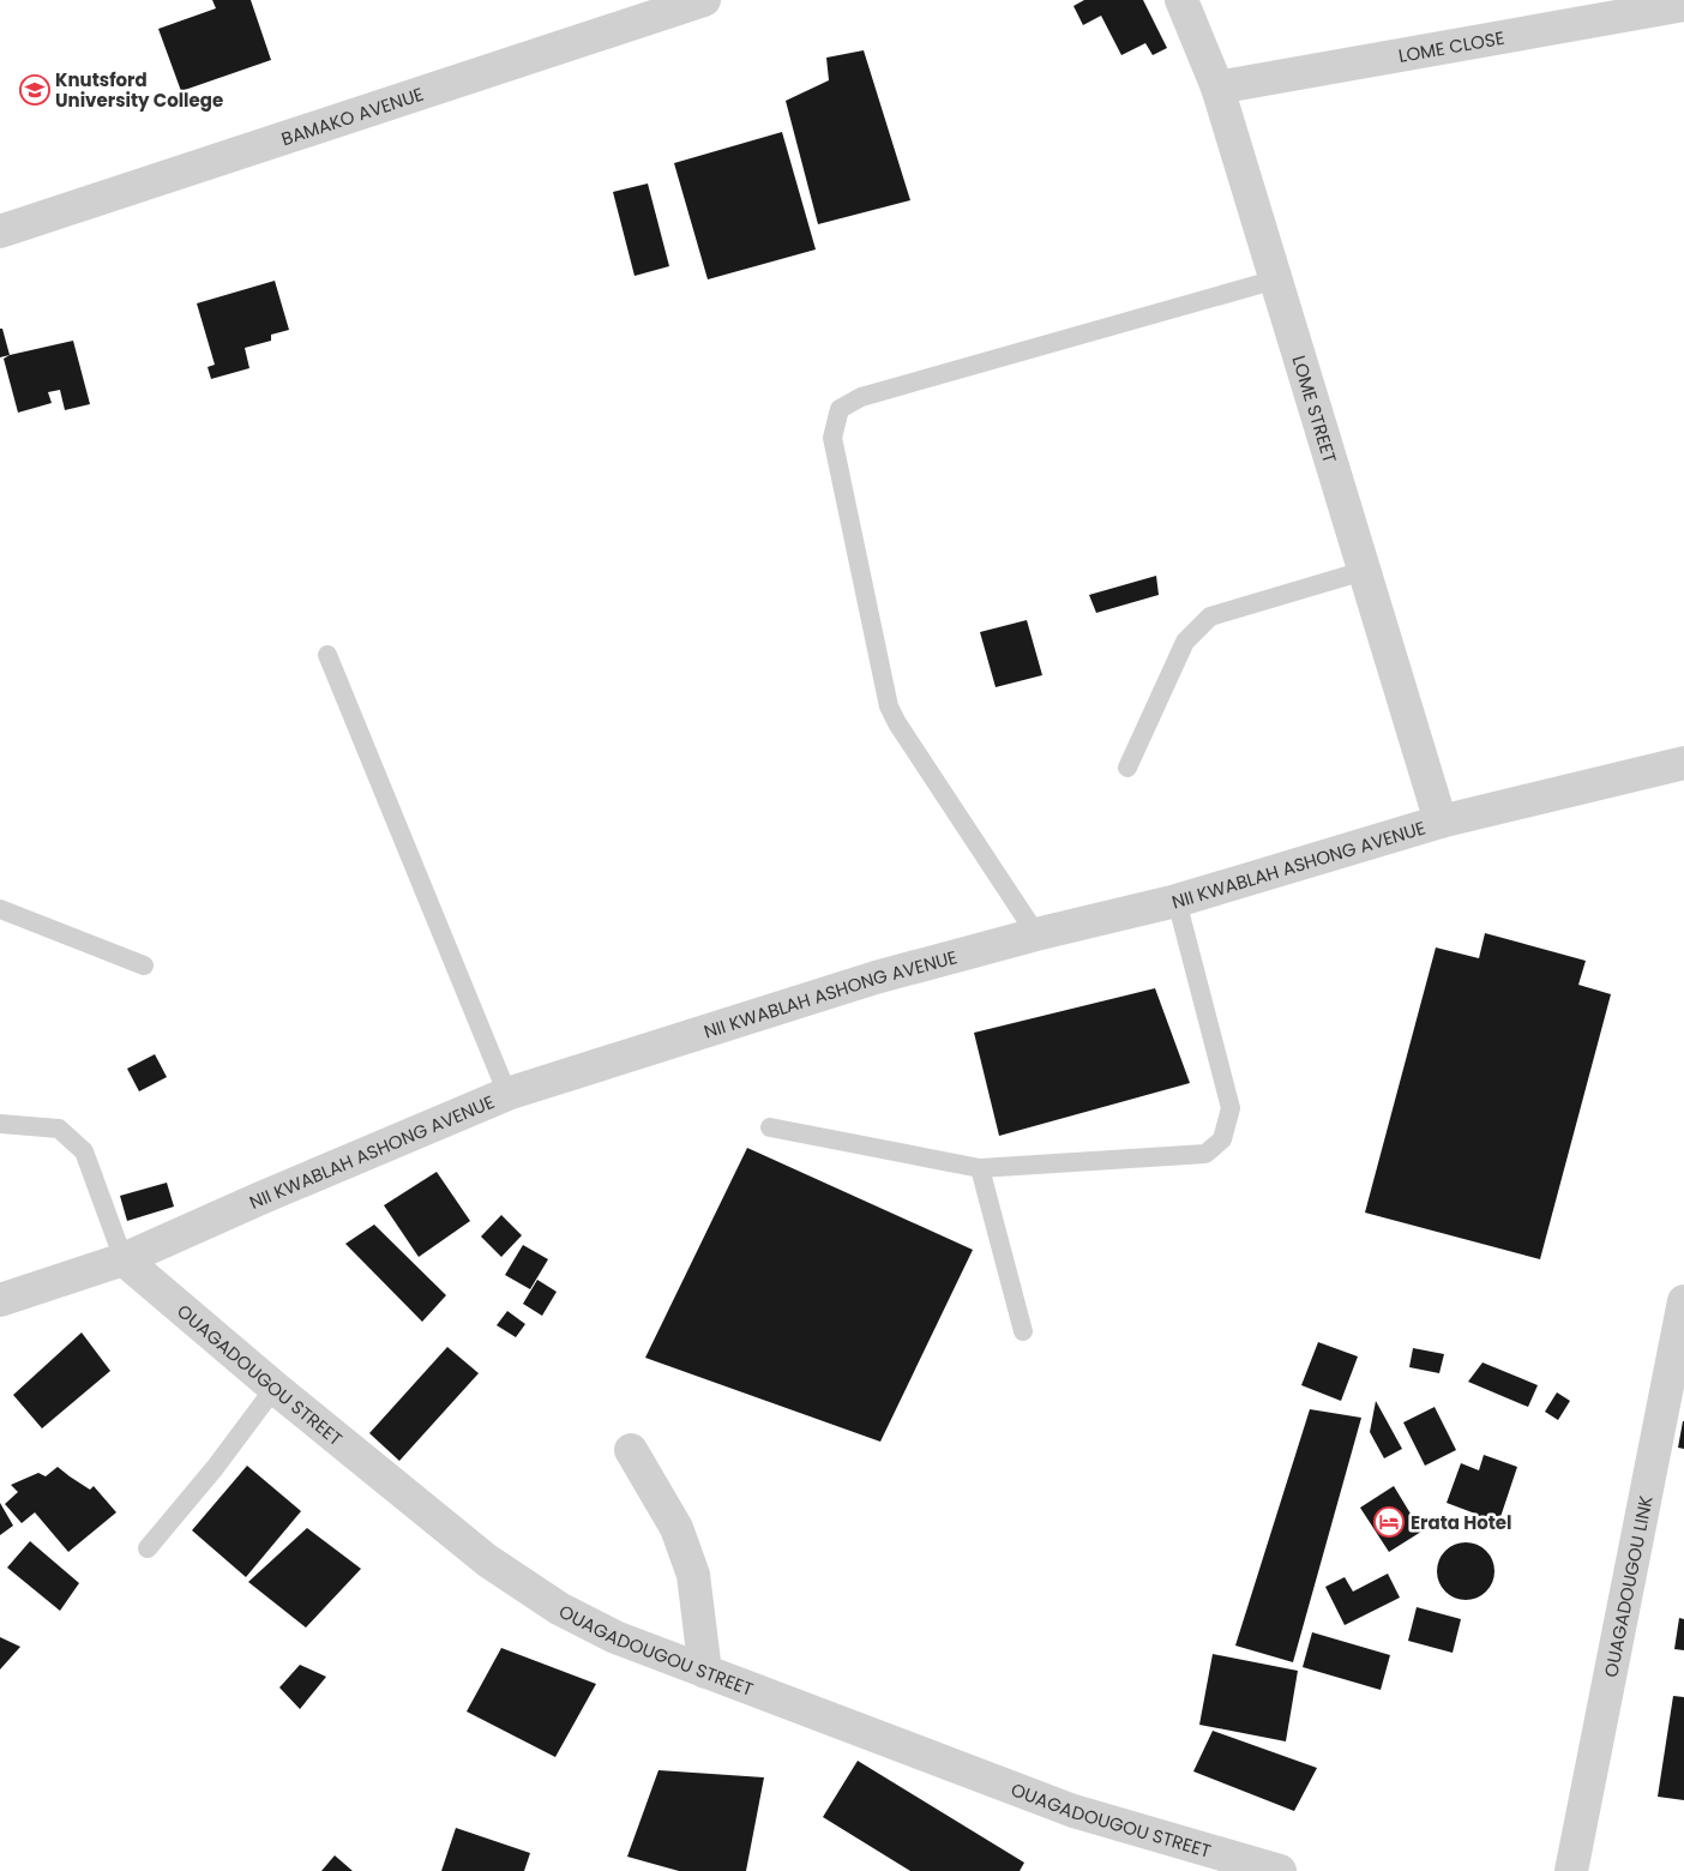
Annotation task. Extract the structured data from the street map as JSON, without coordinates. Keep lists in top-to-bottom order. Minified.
{"streets":{"street":["LOME CLOSE","BAMAKO AVENUE","LOME STREET","NII KWABLAH ASHONG AVENUE","OUAGADOUGOU STREET","OUAGADOUGOU LINK"]},"crossings":[["LOME CLOSE","LOME STREET"],["LOME STREET","NII KWABLAH ASHONG AVENUE"],["NII KWABLAH ASHONG AVENUE","OUAGADOUGOU STREET"]],"places":{"school or university":["Knutsford University College"],"hotel":["Erata Hotel"]}}
